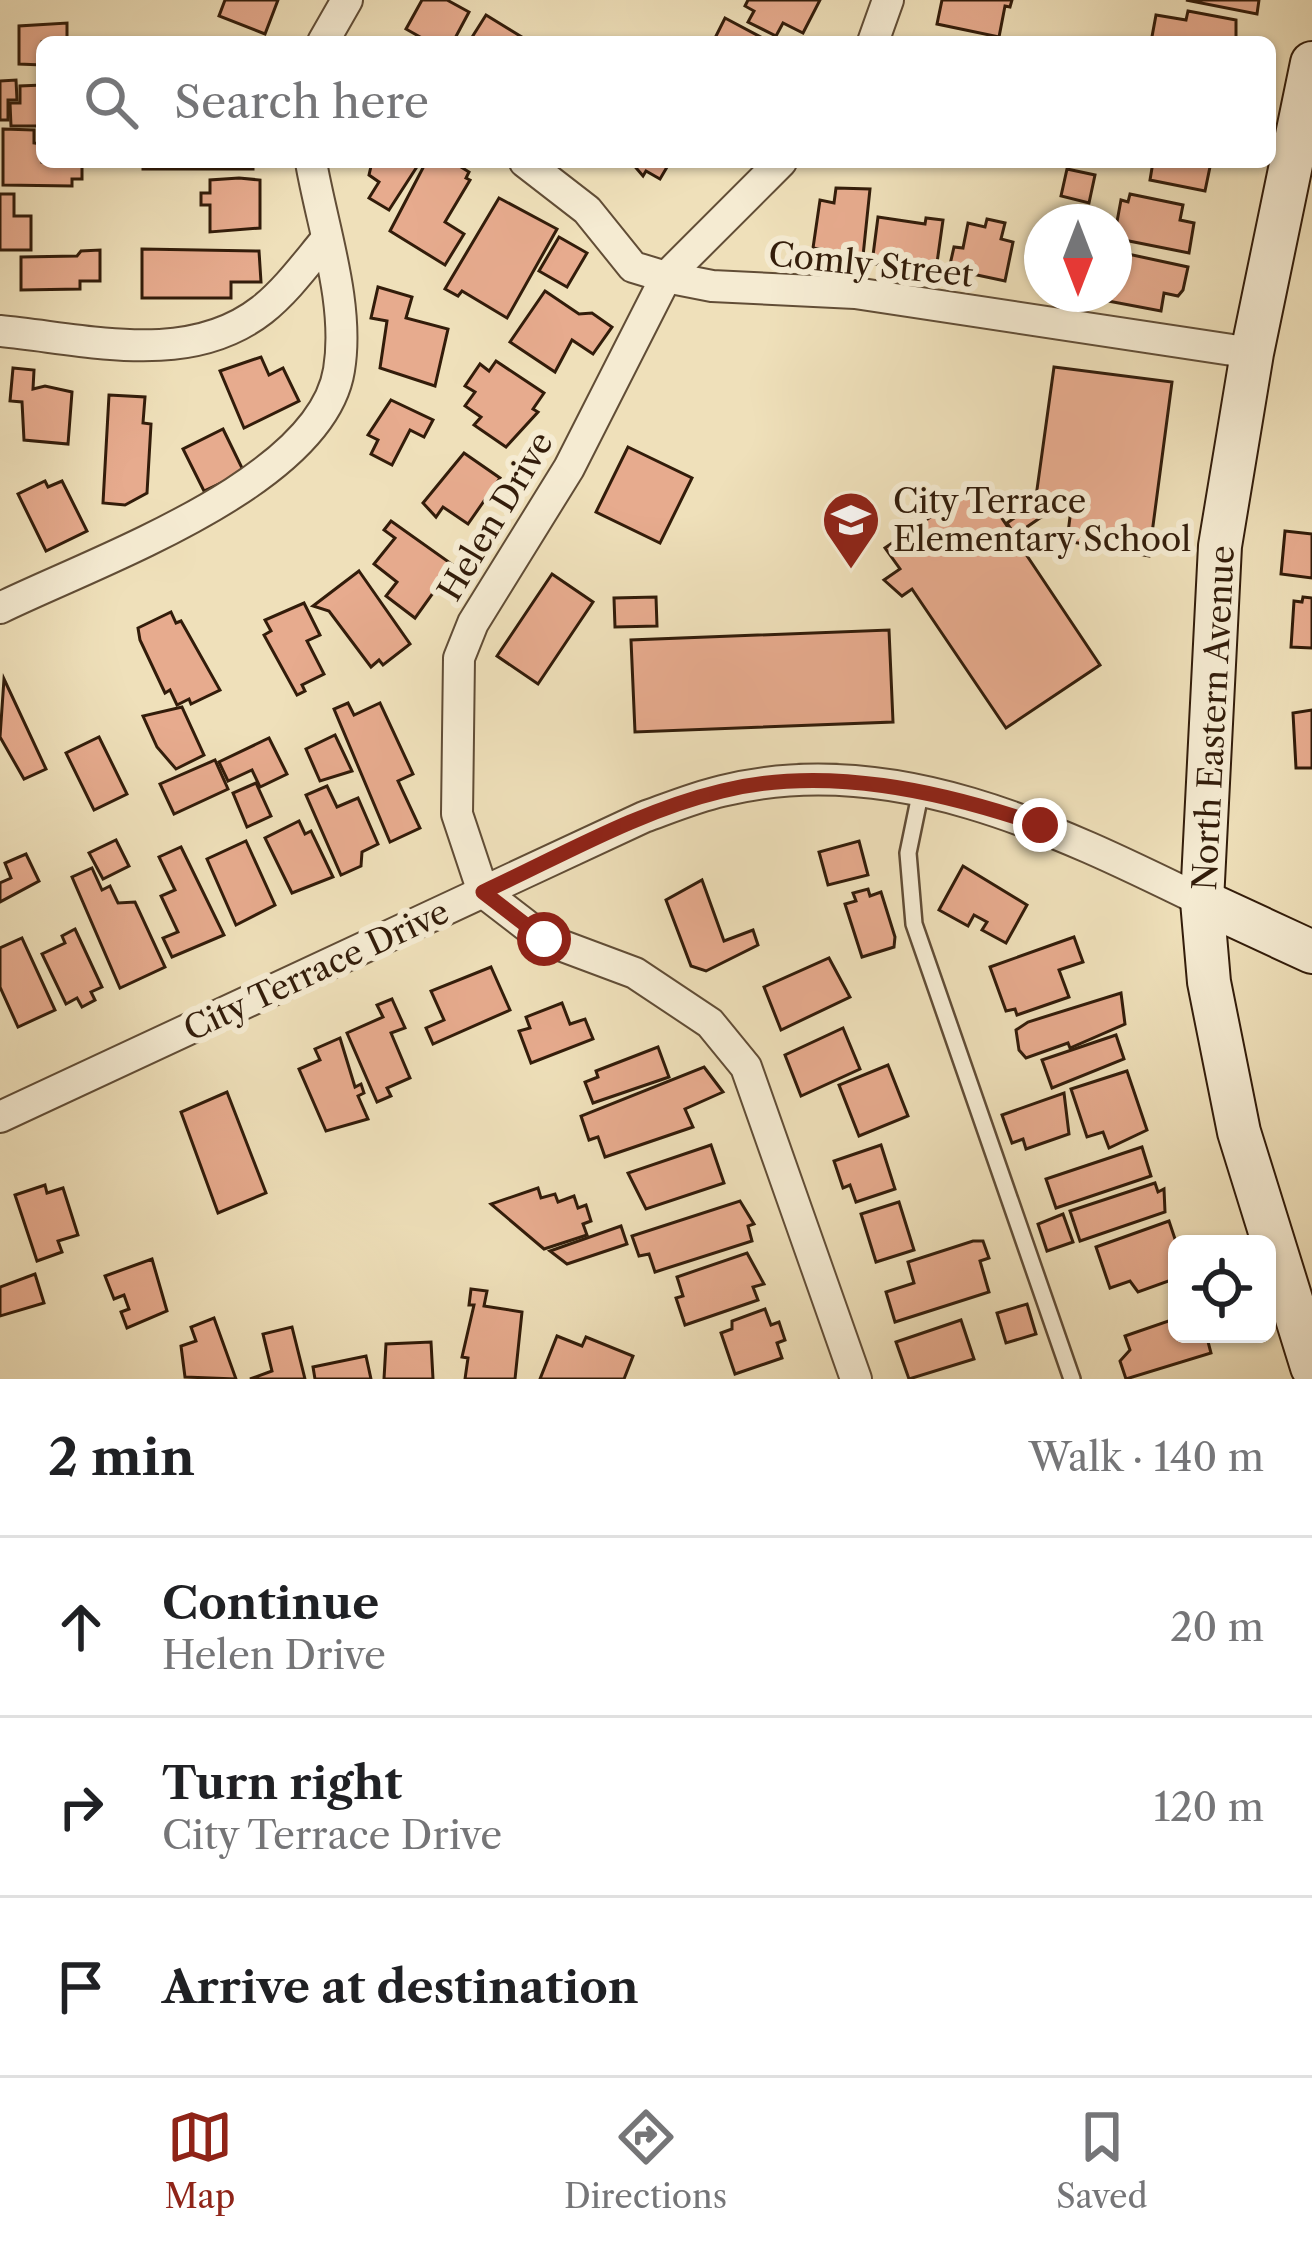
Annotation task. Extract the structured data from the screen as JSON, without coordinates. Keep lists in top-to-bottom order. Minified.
{"streets":{"main road":["North Eastern Avenue","City Terrace Drive"],"street":["Comly Street","Helen Drive"]},"crossings":[["Comly Street","Helen Drive"],["Comly Street","North Eastern Avenue"],["Helen Drive","City Terrace Drive"],["North Eastern Avenue","City Terrace Drive"]],"places":{"school or university":["City Terrace Elementary School"]},"north":"bottom","page":{"search":"Search here","heading":["2 min","Walk · 140 m"],"list":[["Continue","Helen Drive","20 m"],["Turn right","City Terrace Drive","120 m"],"Arrive at destination"],"nav":["Map","Directions","Saved"]}}
